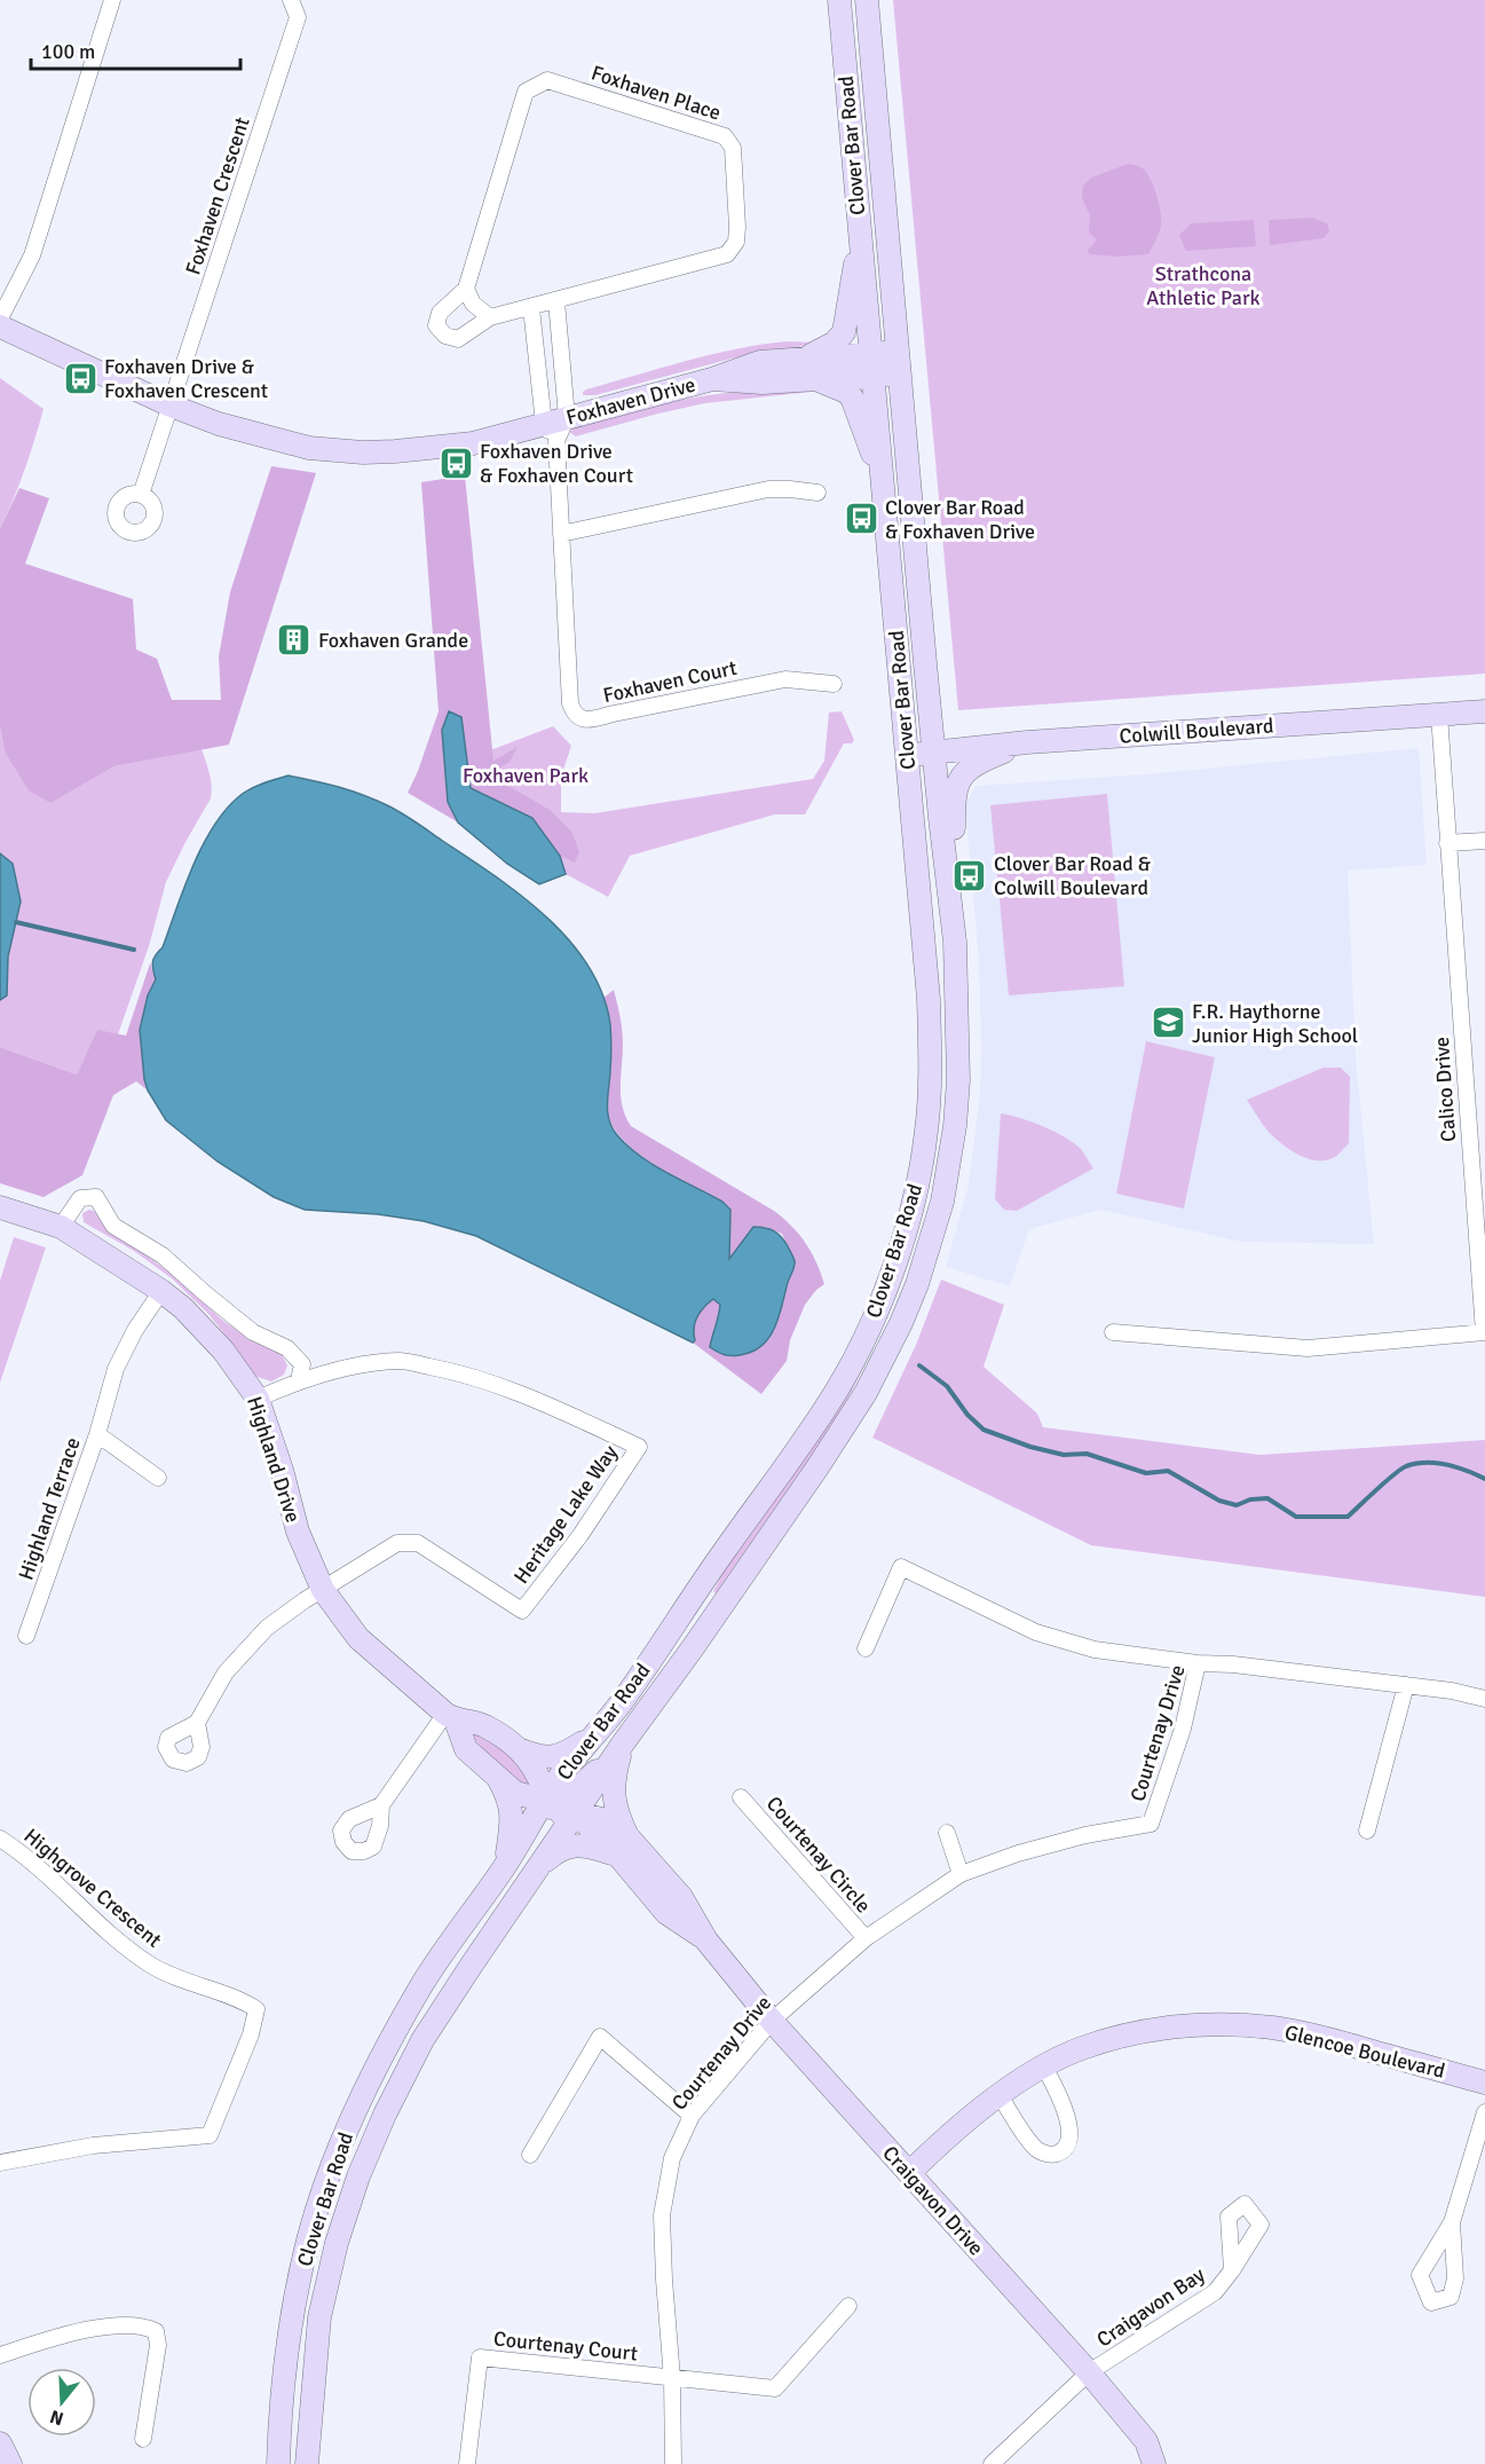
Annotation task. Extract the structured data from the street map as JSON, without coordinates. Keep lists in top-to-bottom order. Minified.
{"streets":{"main road":["Clover Bar Road","Foxhaven Drive","Colwill Boulevard","Highland Drive","Glencoe Boulevard","Craigavon Drive"],"street":["Foxhaven Place","Foxhaven Crescent","Foxhaven Court","Calico Drive","Highland Terrace","Heritage Lake Way","Courtenay Drive","Courtenay Circle","Highgrove Crescent","Craigavon Bay","Courtenay Court"]},"crossings":[["Clover Bar Road","Foxhaven Drive"],["Clover Bar Road","Colwill Boulevard"],["Clover Bar Road","Highland Drive"],["Clover Bar Road","Craigavon Drive"],["Foxhaven Crescent","Foxhaven Drive"],["Foxhaven Drive","Foxhaven Court"],["Colwill Boulevard","Calico Drive"],["Highland Drive","Highland Terrace"],["Highland Drive","Heritage Lake Way"],["Highland Drive","Craigavon Drive"],["Courtenay Drive","Courtenay Circle"],["Courtenay Drive","Craigavon Drive"],["Courtenay Drive","Courtenay Court"],["Glencoe Boulevard","Craigavon Drive"],["Craigavon Drive","Craigavon Bay"]],"parks":["Strathcona Athletic Park","Foxhaven Park"],"places":{"bus stop":["Foxhaven Drive & Foxhaven Crescent","Foxhaven Drive & Foxhaven Court","Clover Bar Road & Foxhaven Drive","Clover Bar Road & Colwill Boulevard"],"building":["Foxhaven Grande"],"school or university":["F.R. Haythorne Junior High School"]},"scale_bar":"100 m","north":"bottom"}
